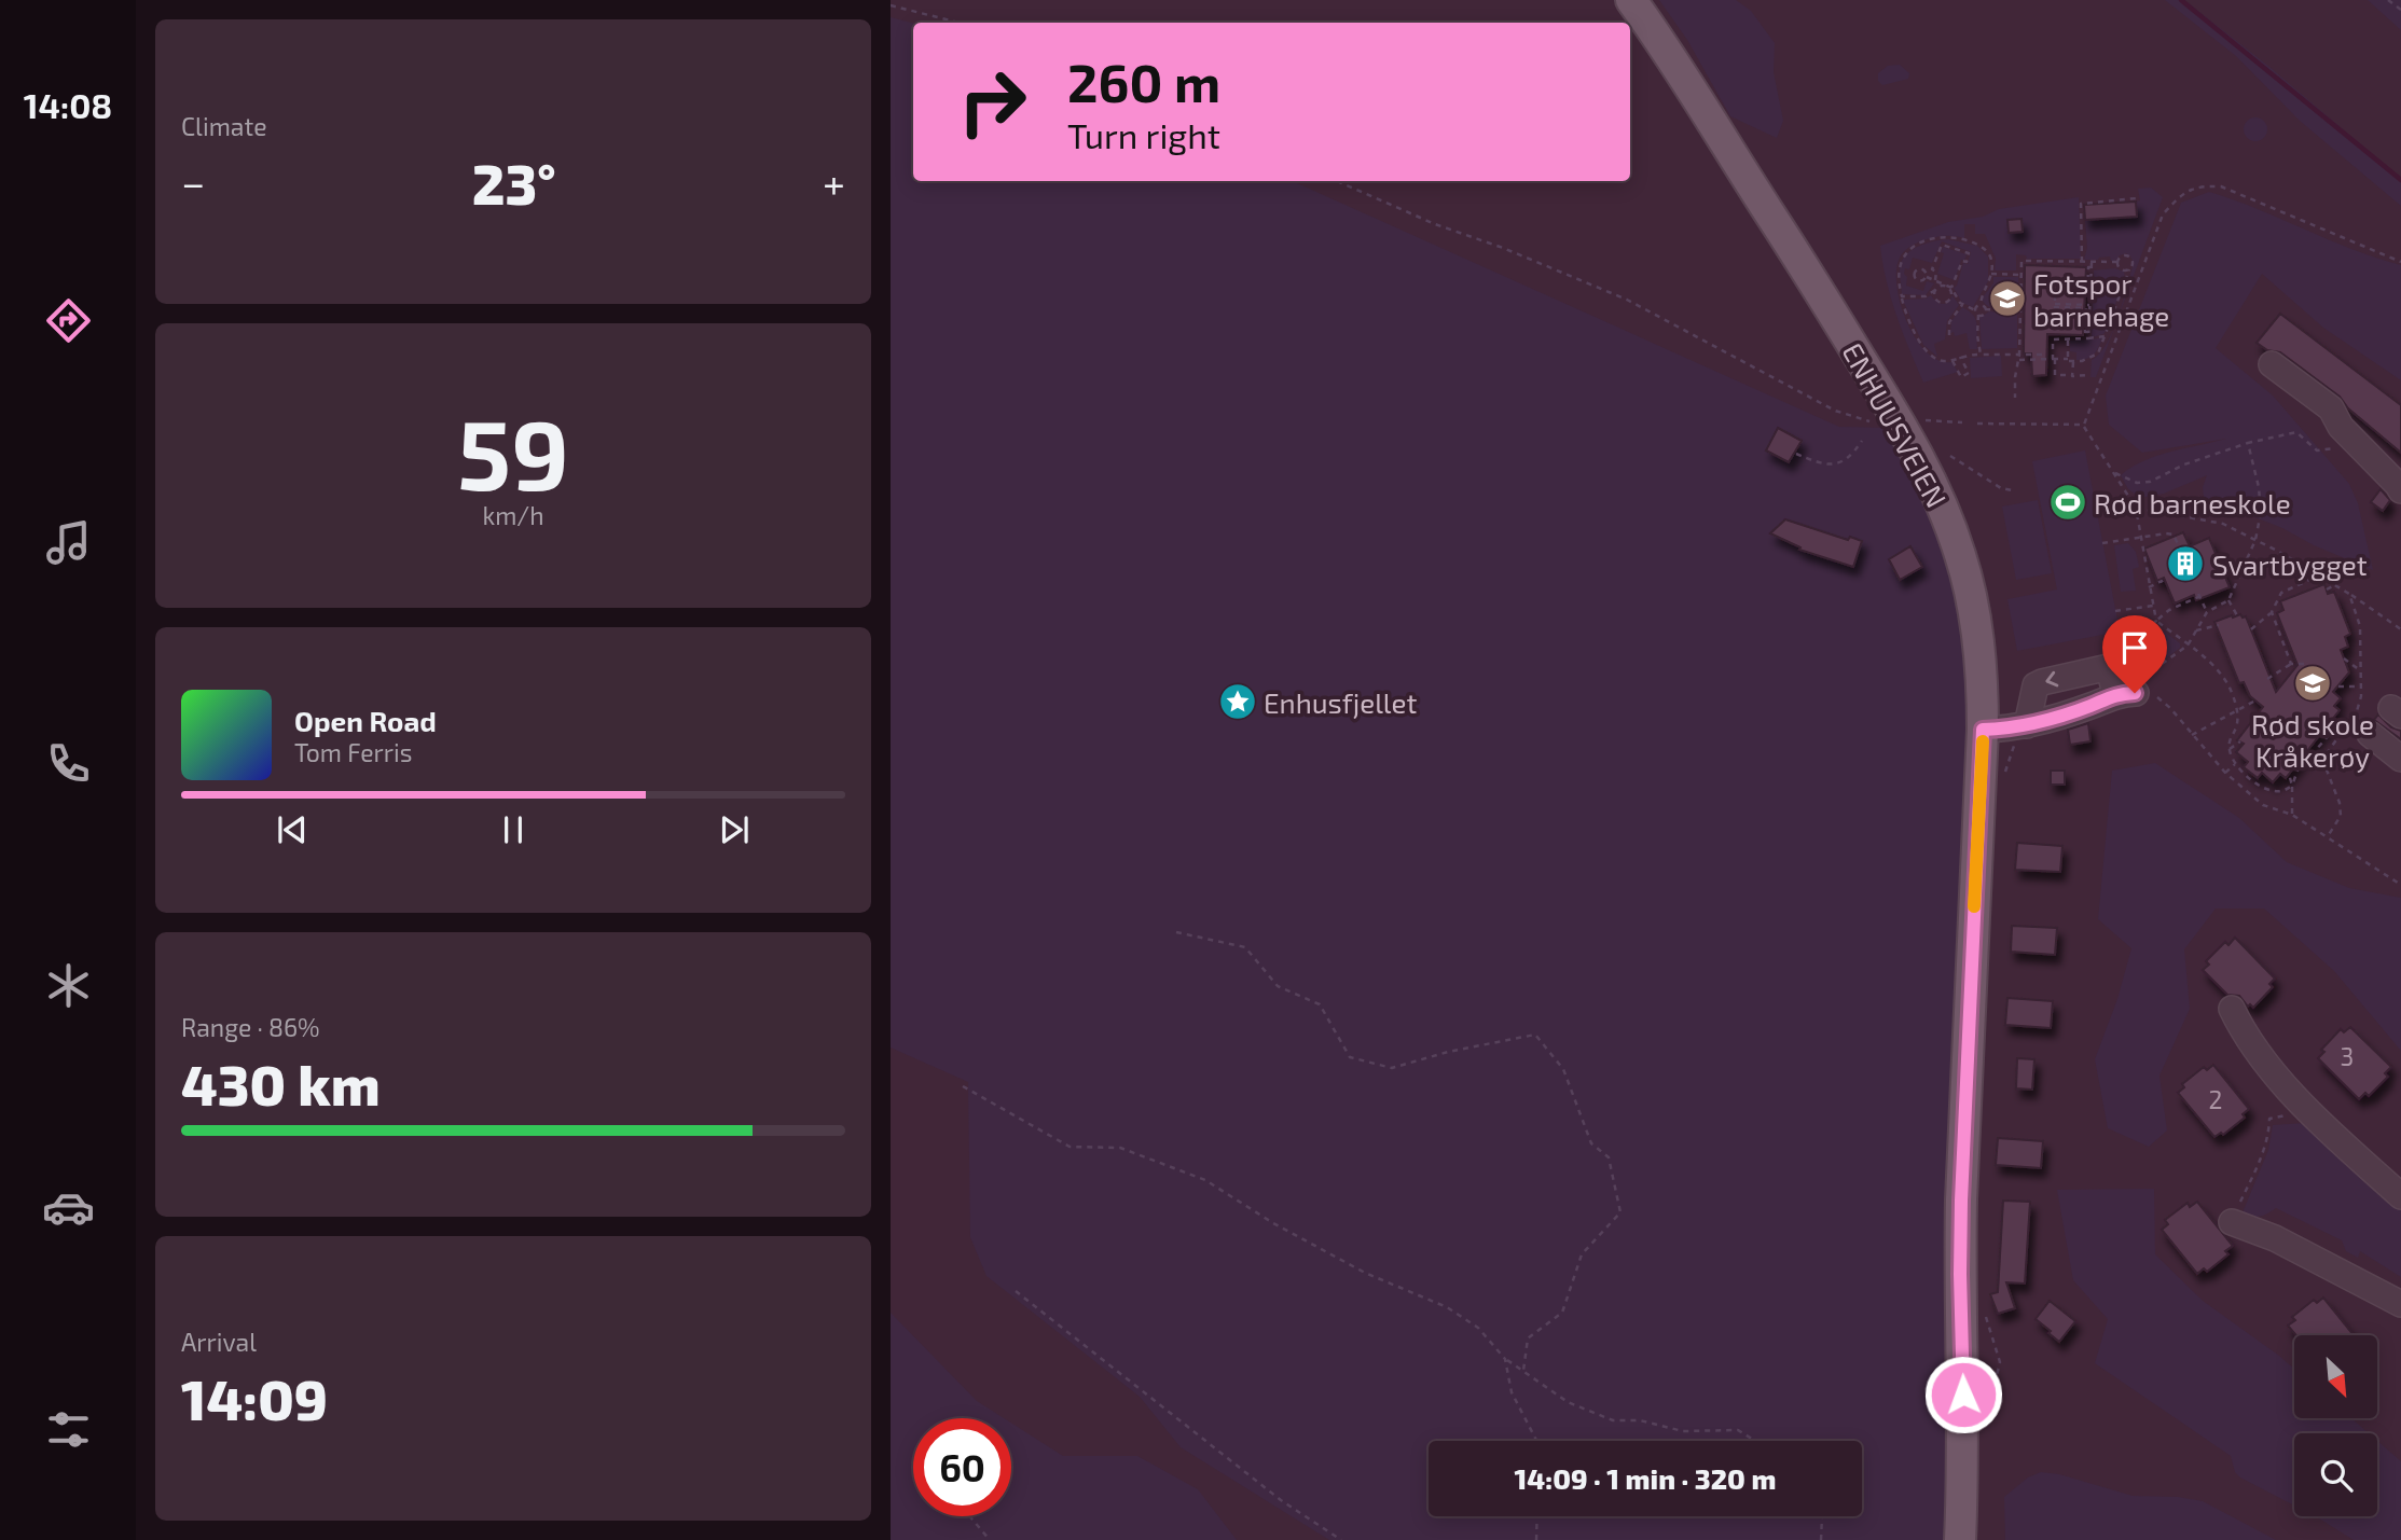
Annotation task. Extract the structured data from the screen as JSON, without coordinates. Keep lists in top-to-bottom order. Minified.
{"streets":{"main road":["ENHUUSVEIEN"]},"places":{"school or university":["Fotspor barnehage","Rød skole Kråkerøy"],"sports":["Rød barneskole"],"building":["Svartbygget"],"place":["Enhusfjellet"]},"house_numbers":["3","2"],"north":"bottom right","page":{"tabs":"14:08","tile":["Climate",["59","km/h"],["Range · 86%","430 km"],["Arrival","14:09"]],"turn":["260 m","Turn right"],"heat":["−","23°","+"],"song":["Open Road","Tom Ferris"],"limit":"60","trip":"14:09 · 1 min · 320 m"}}
